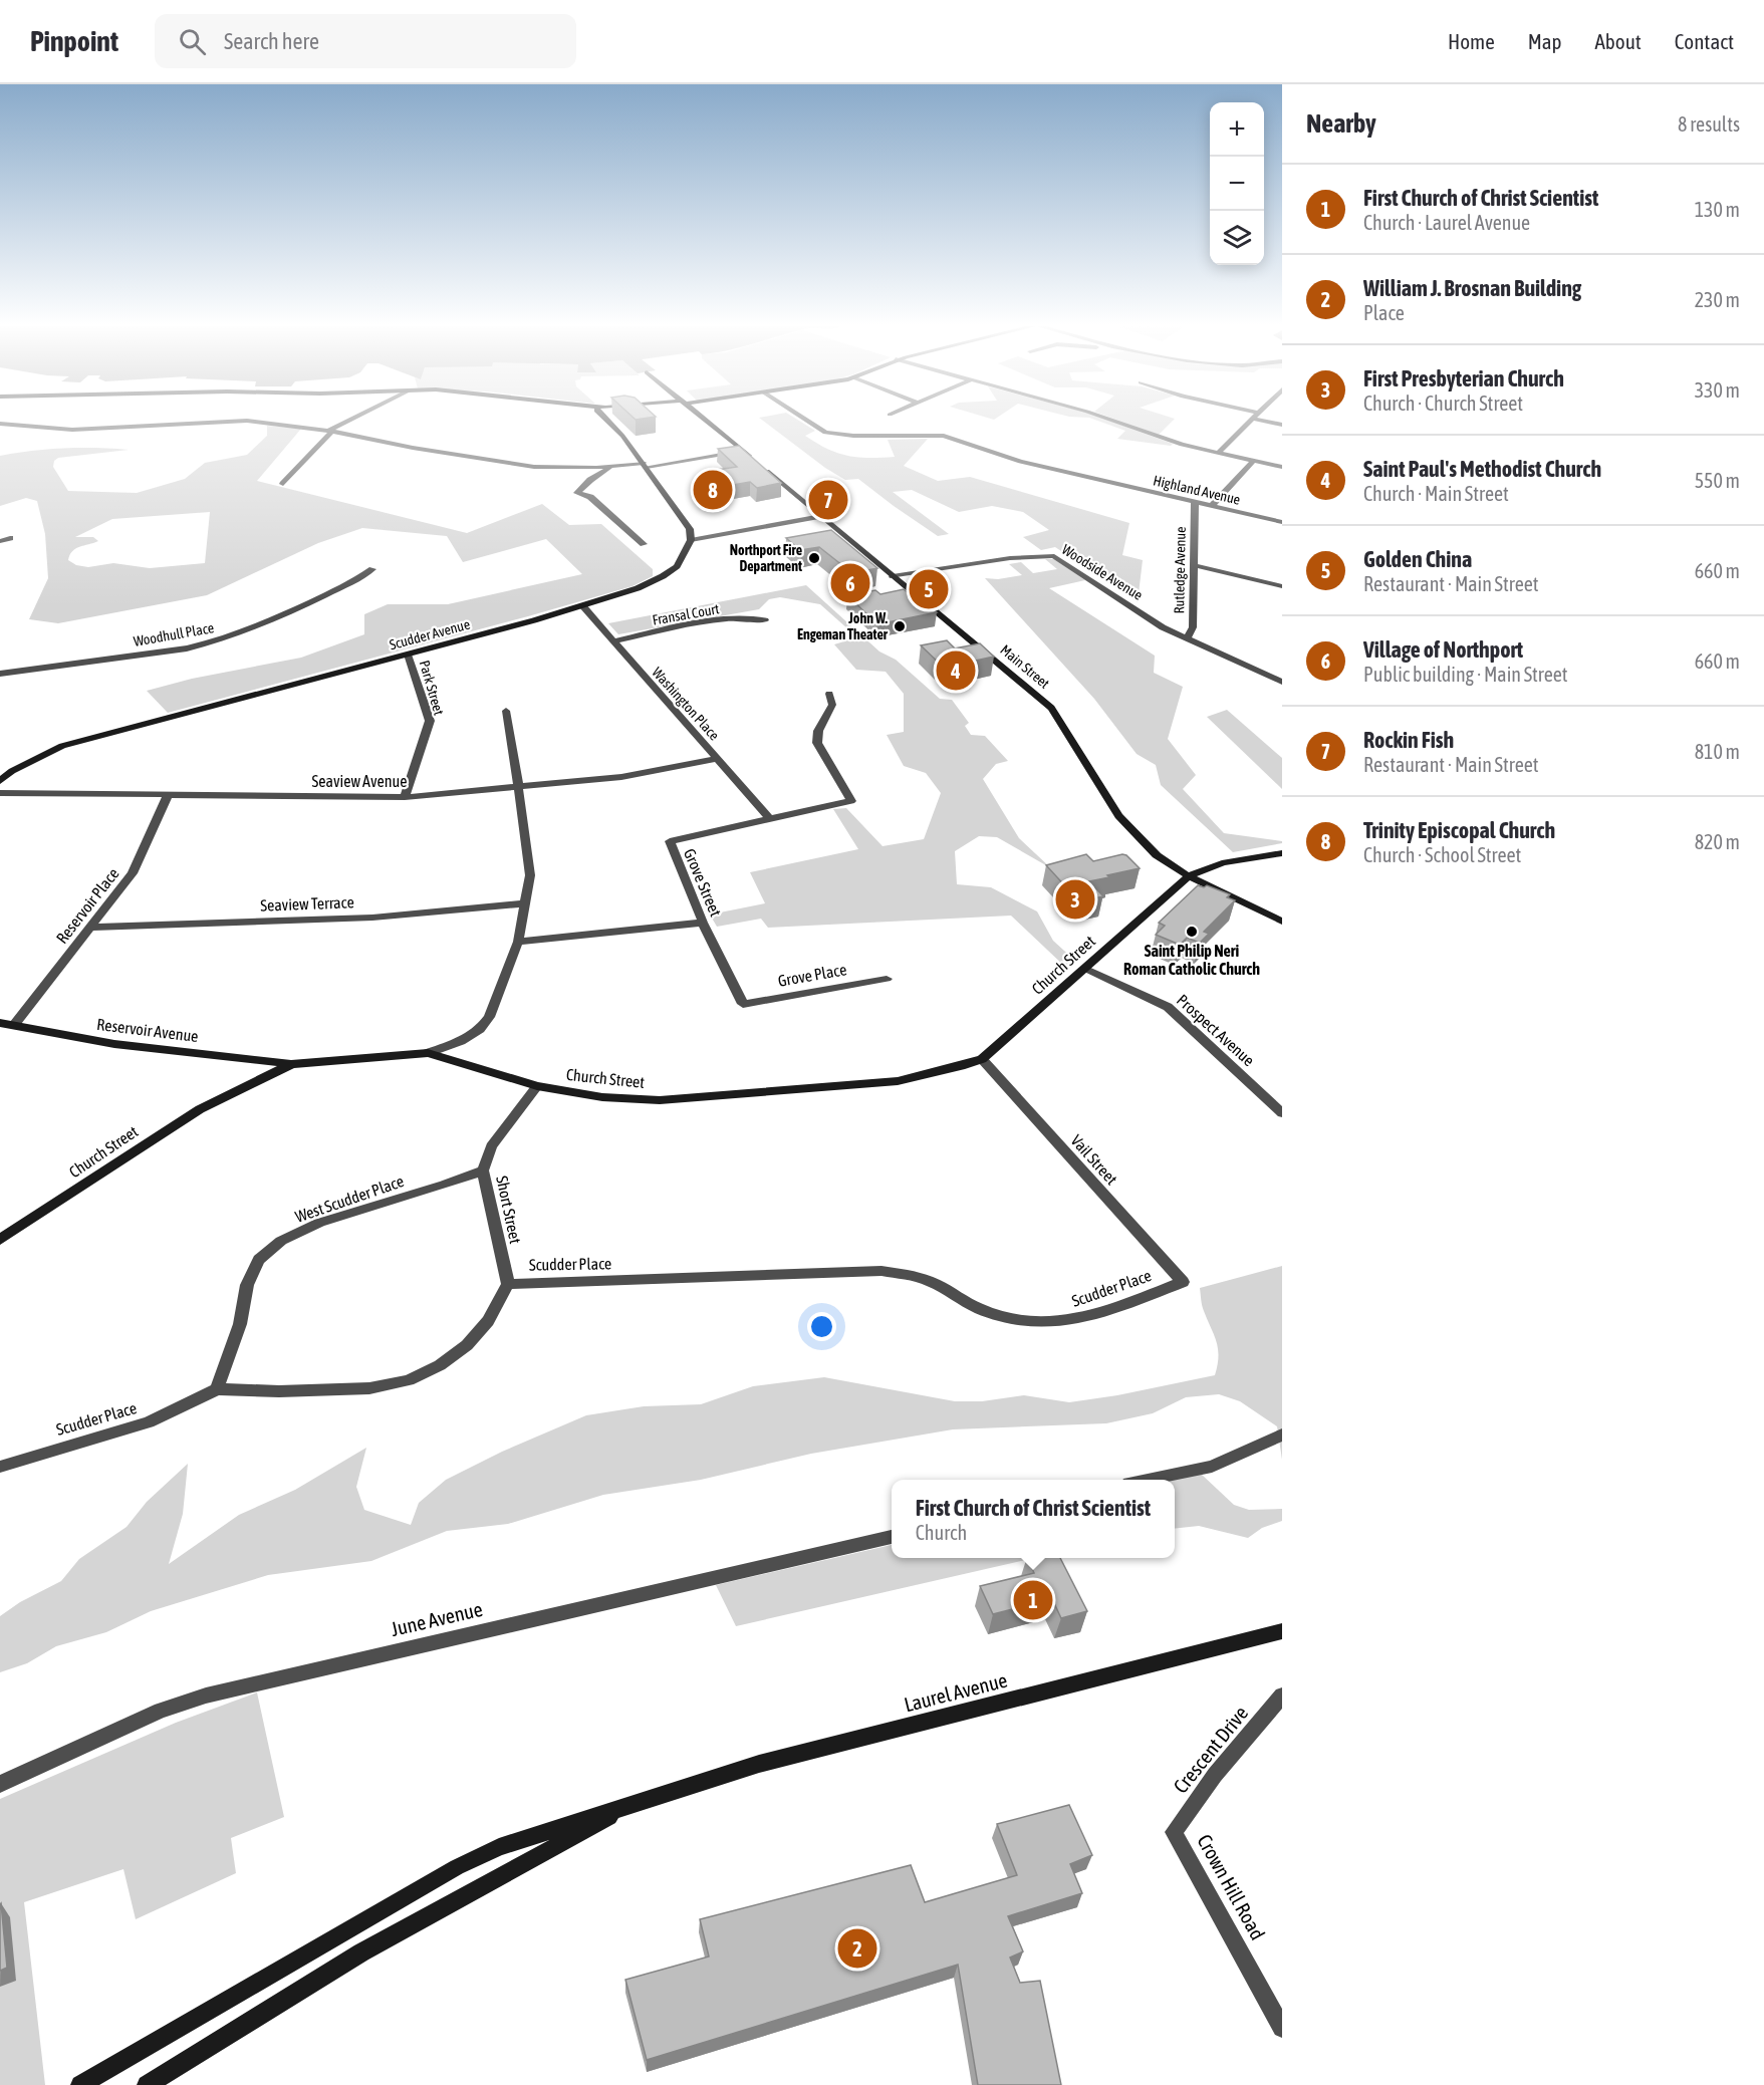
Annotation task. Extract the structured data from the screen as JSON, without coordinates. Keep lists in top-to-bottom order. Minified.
{"streets":{"main road":["Scudder Avenue","Main Street","Church Street","Reservoir Avenue","Laurel Avenue"],"street":["Highland Avenue","Rutledge Avenue","Woodside Avenue","Fransal Court","Woodhull Place","Park Street","Washington Place","Seaview Avenue","Grove Street","Seaview Terrace","Reservoir Place","Grove Place","Prospect Avenue","Vail Street","West Scudder Place","Short Street","Scudder Place","June Avenue","Crescent Drive","Crown Hill Road"]},"crossings":[["Highland Avenue","Rutledge Avenue"],["Rutledge Avenue","Woodside Avenue"],["Woodside Avenue","Main Street"],["Fransal Court","Washington Place"],["Scudder Avenue","Park Street"],["Scudder Avenue","Washington Place"],["Main Street","Church Street"],["Park Street","Seaview Avenue"],["Washington Place","Seaview Avenue"],["Washington Place","Grove Street"],["Seaview Avenue","Reservoir Place"],["Grove Street","Grove Place"],["Seaview Terrace","Reservoir Place"],["Reservoir Place","Reservoir Avenue"],["Church Street","Reservoir Avenue"],["Church Street","Prospect Avenue"],["Church Street","Vail Street"],["Church Street","Short Street"],["Vail Street","Scudder Place"],["West Scudder Place","Short Street"],["West Scudder Place","Scudder Place"],["Short Street","Scudder Place"],["Crescent Drive","Crown Hill Road"]],"places":["Northport Fire Department","John W. Engeman Theater","Saint Philip Neri Roman Catholic Church"],"page":{"header":"Pinpoint","search":"Search here","nav":["Home","Map","About","Contact"],"heading":["Nearby","8 results"],"map_buttons":["+","−"],"list":[{"mark":"1","name":"First Church of Christ Scientist","note":"Church · Laurel Avenue","value":"130 m"},{"mark":"2","name":"William J. Brosnan Building","note":"Place","value":"230 m"},{"mark":"3","name":"First Presbyterian Church","note":"Church · Church Street","value":"330 m"},{"mark":"4","name":"Saint Paul's Methodist Church","note":"Church · Main Street","value":"550 m"},{"mark":"5","name":"Golden China","note":"Restaurant · Main Street","value":"660 m"},{"mark":"6","name":"Village of Northport","note":"Public building · Main Street","value":"660 m"},{"mark":"7","name":"Rockin Fish","note":"Restaurant · Main Street","value":"810 m"},{"mark":"8","name":"Trinity Episcopal Church","note":"Church · School Street","value":"820 m"}],"pins":["8","7","6","5","4","3","1","2"],"popup":["First Church of Christ Scientist","Church"]}}
